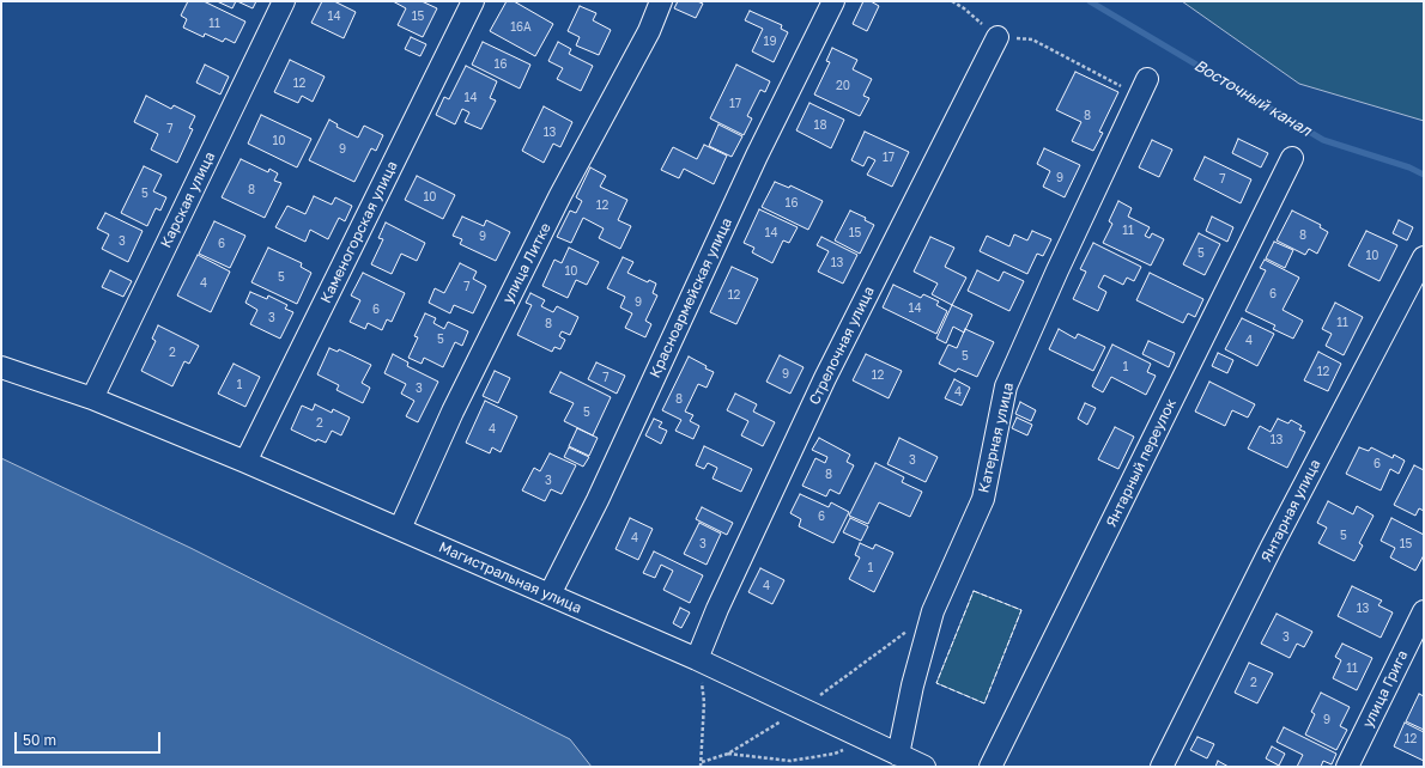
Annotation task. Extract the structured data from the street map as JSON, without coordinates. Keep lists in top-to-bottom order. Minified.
{"streets":{"street":["Карская улица","Каменогорская улица","улица Литке","Красноармейская улица","Стрелочная улица","Катерная улица","Янтарный переулок","Янтарная улица","Магистральная улица","улица Грига"]},"crossings":[["Карская улица","Магистральная улица"],["Каменогорская улица","Магистральная улица"],["улица Литке","Магистральная улица"],["Красноармейская улица","Магистральная улица"],["Стрелочная улица","Магистральная улица"],["Катерная улица","Магистральная улица"]],"water":["Восточный канал"],"house_numbers":["14","15","11","16А","19","16","12","20","14","17","8","18","7","13","10","9","17","9","7","8","5","10","16","12","11","14","15","8","9","3","6","5","10","13","10","5","4","7","6","12","9","14","6","3","11","8","5","4","2","5","1","12","9","12","7","1","3","4","8","5","2","4","13","3","6","8","3","6","5","4","3","15","1","4","13","3","11","2","9","12"],"scale_bar":"50 m"}
